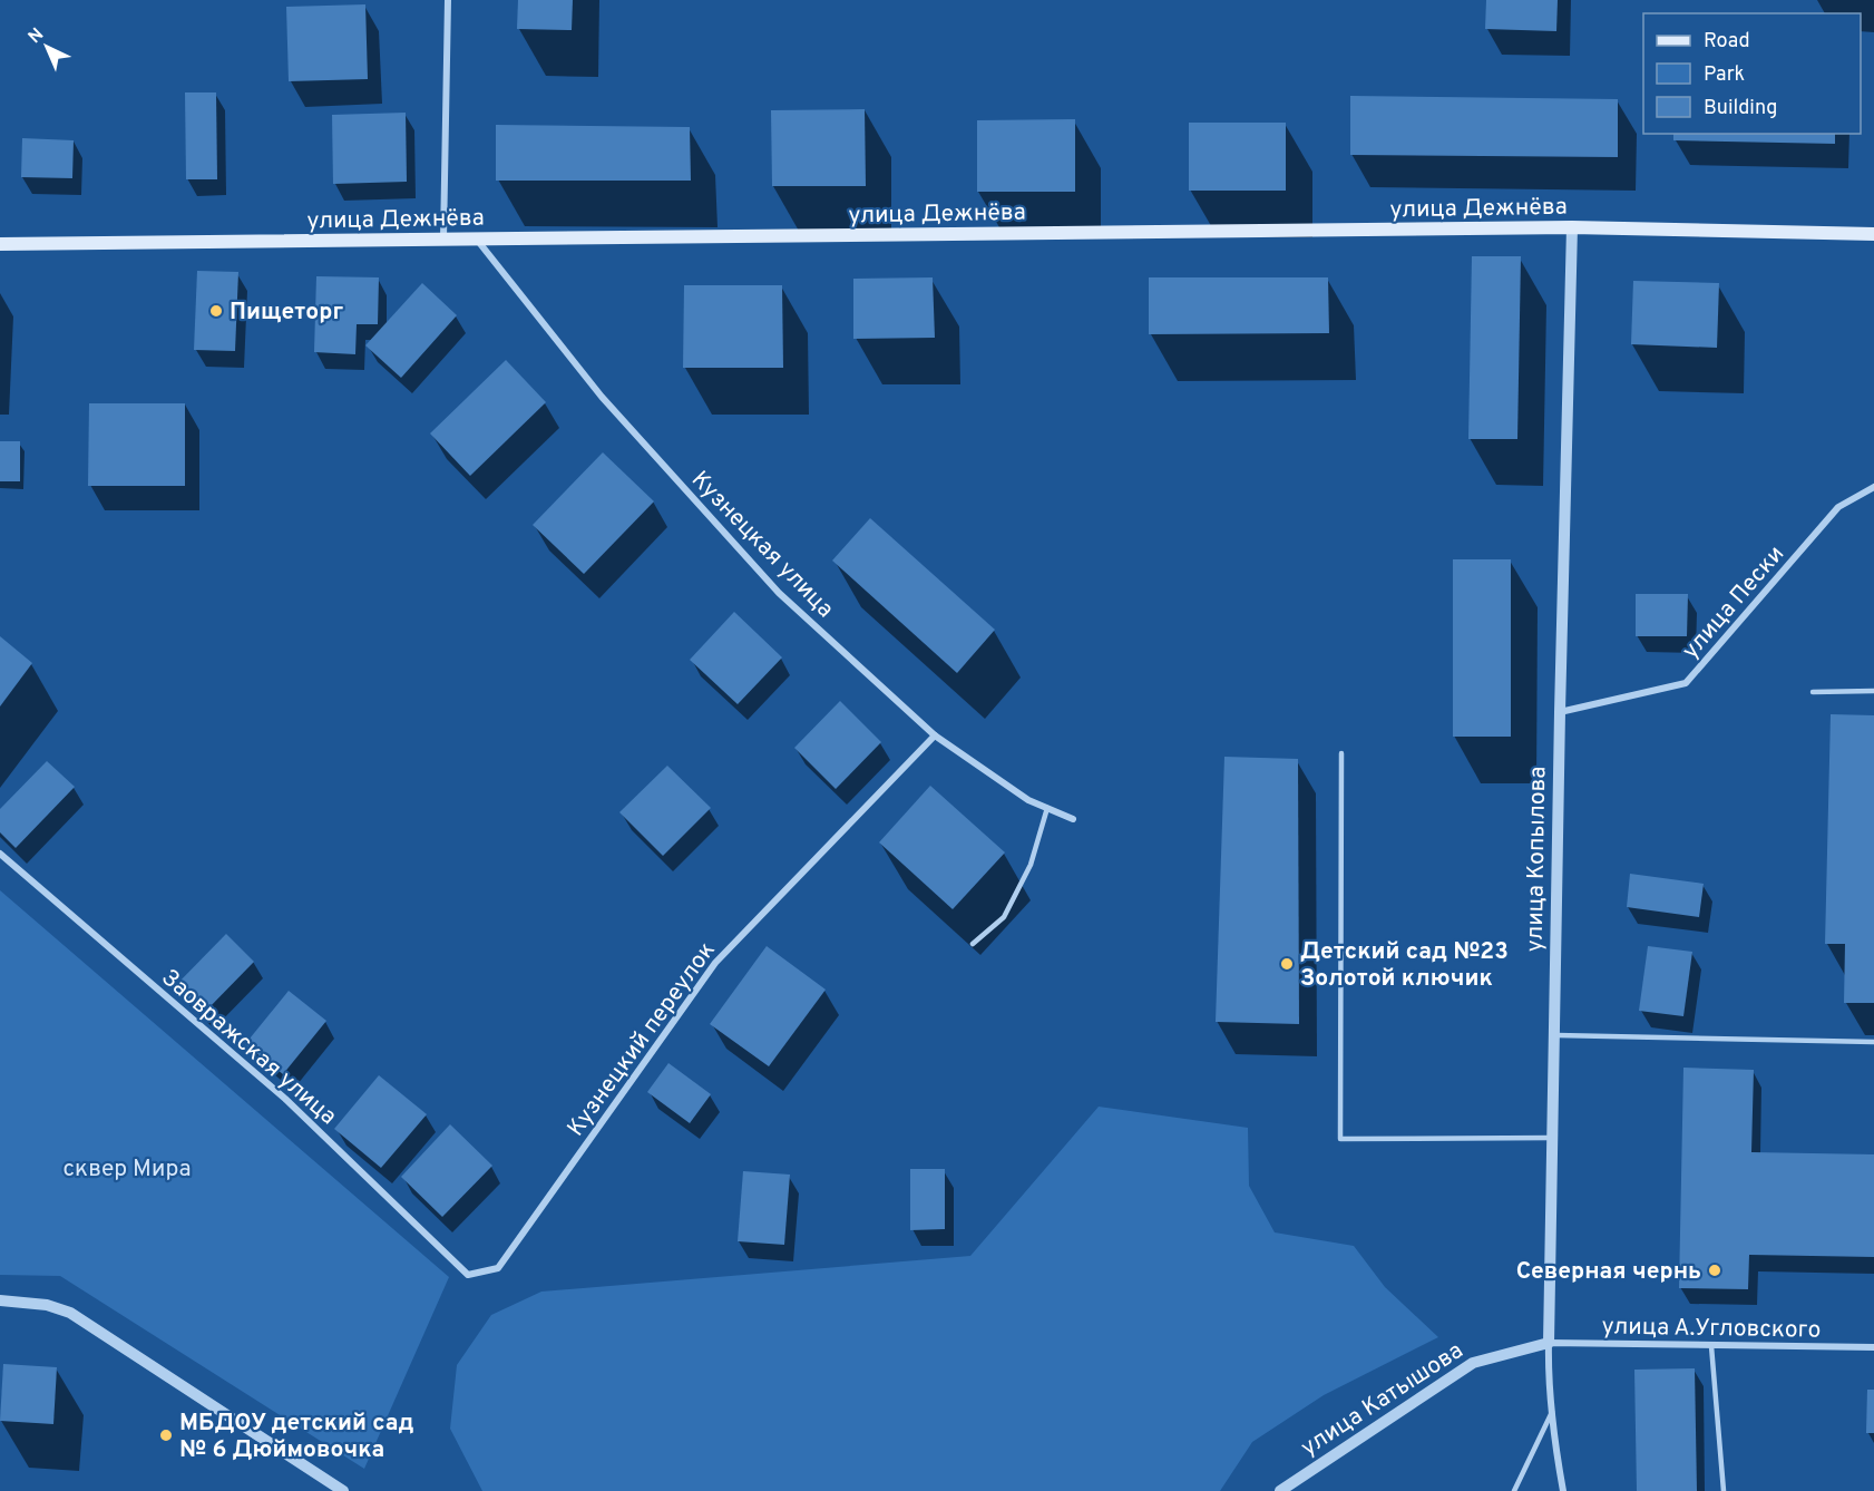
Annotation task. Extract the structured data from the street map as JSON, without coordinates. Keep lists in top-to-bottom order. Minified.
{"streets":{"main road":["улица Дежнёва"],"street":["Кузнецкая улица","улица Пески","улица Копылова","Кузнецкий переулок","Заовражская улица","улица А.Угловского","улица Катышова"]},"crossings":[["улица Дежнёва","Кузнецкая улица"],["улица Дежнёва","улица Копылова"],["Кузнецкая улица","Кузнецкий переулок"],["улица Пески","улица Копылова"],["улица Копылова","улица А.Угловского"],["улица Копылова","улица Катышова"],["Кузнецкий переулок","Заовражская улица"],["улица А.Угловского","улица Катышова"]],"parks":["сквер Мира"],"places":["Пищеторг","Детский сад №23 Золотой ключик","Северная чернь","МБДОУ детский сад № 6 Дюймовочка"],"legend":["Road","Park","Building"],"north":"top left"}
